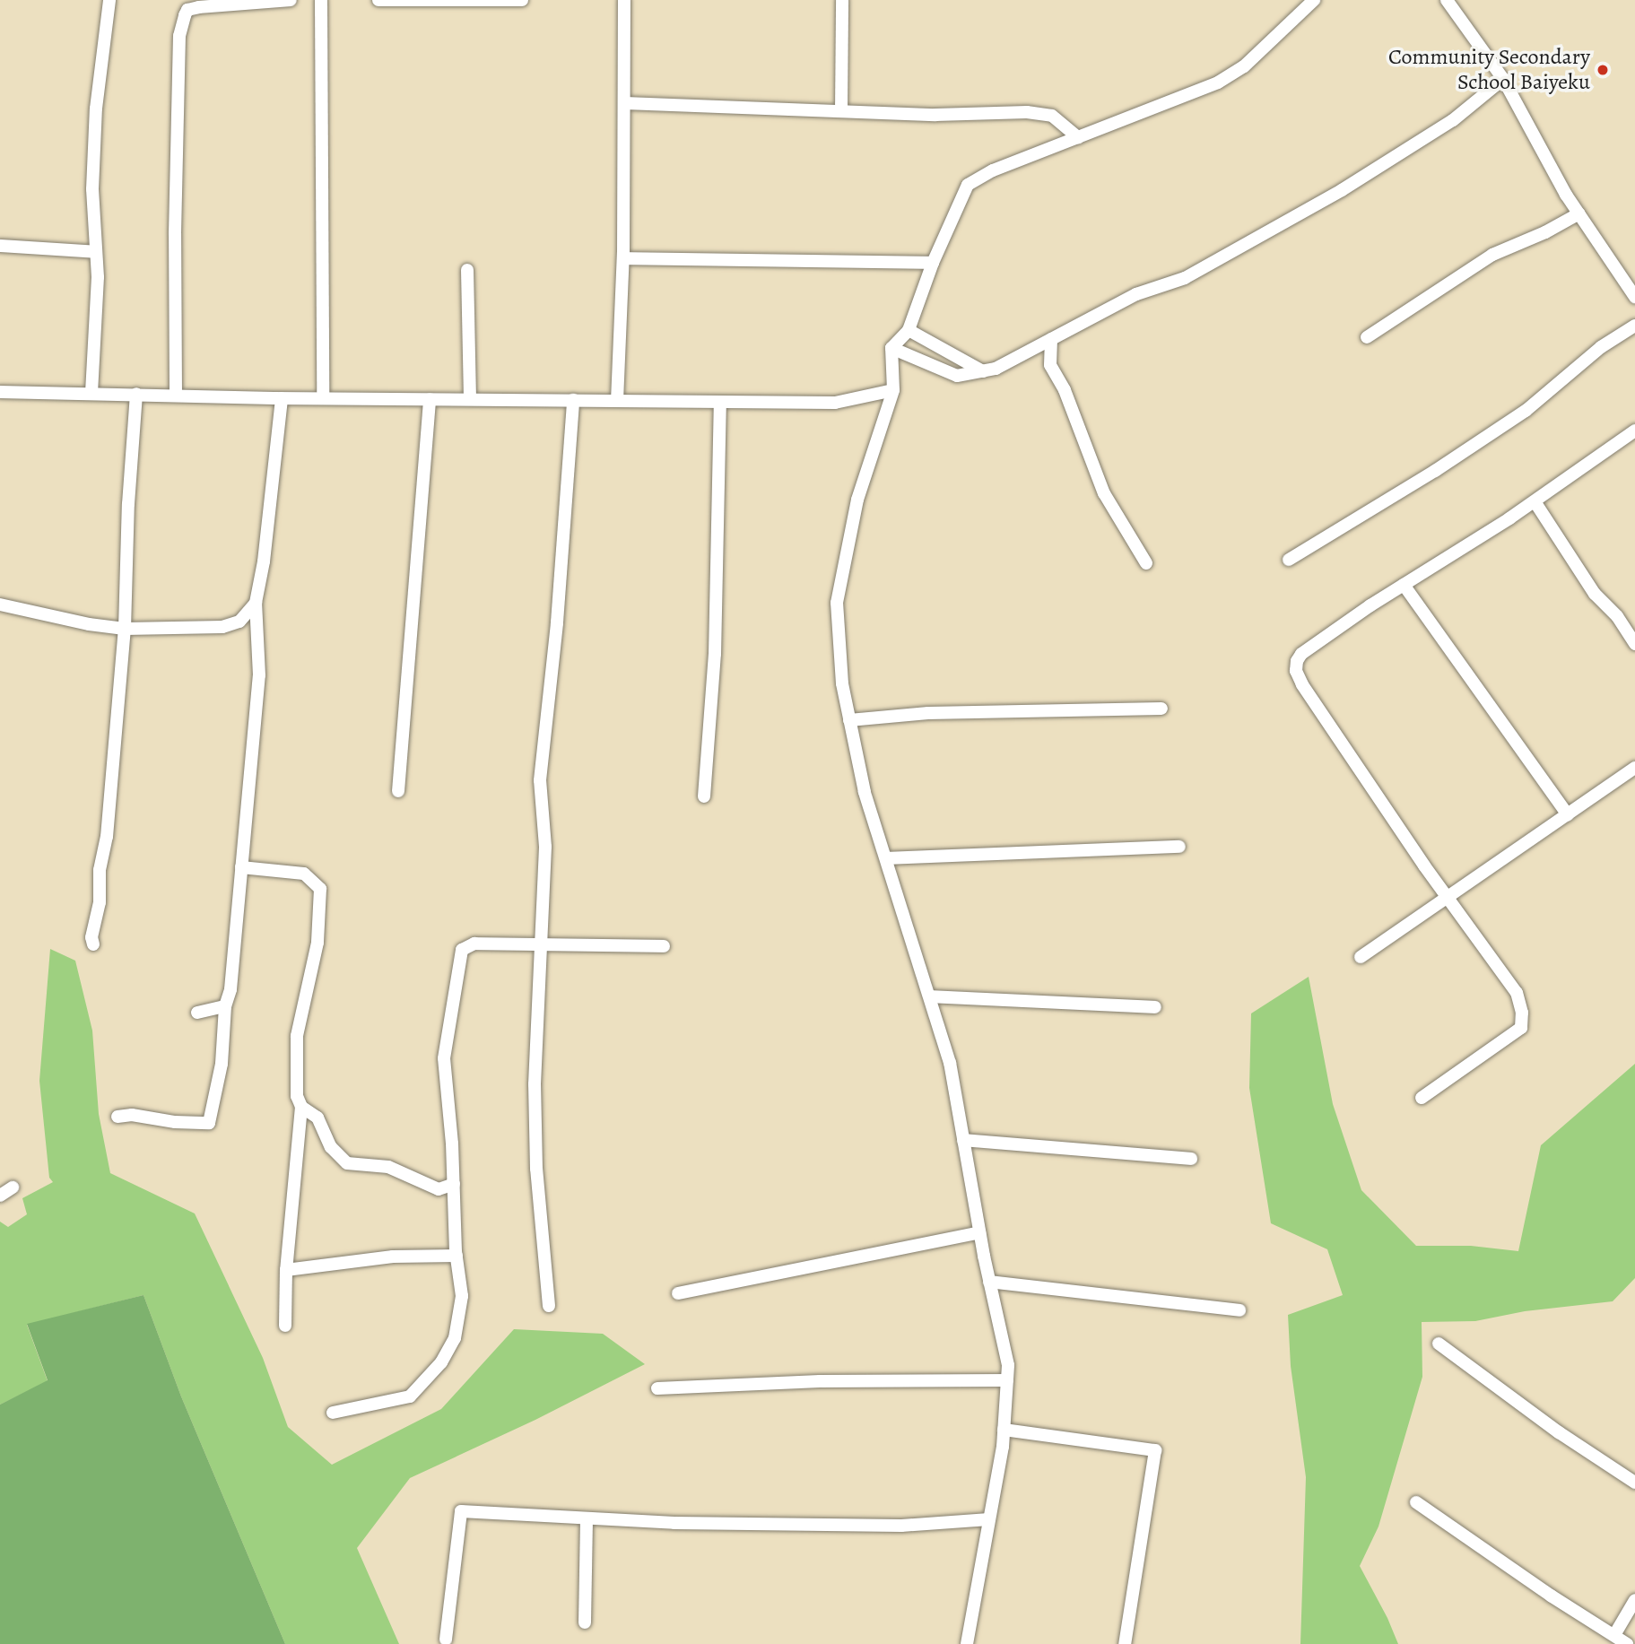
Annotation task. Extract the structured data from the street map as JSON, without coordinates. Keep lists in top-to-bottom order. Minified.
{"places":["Community Secondary School Baiyeku"]}
